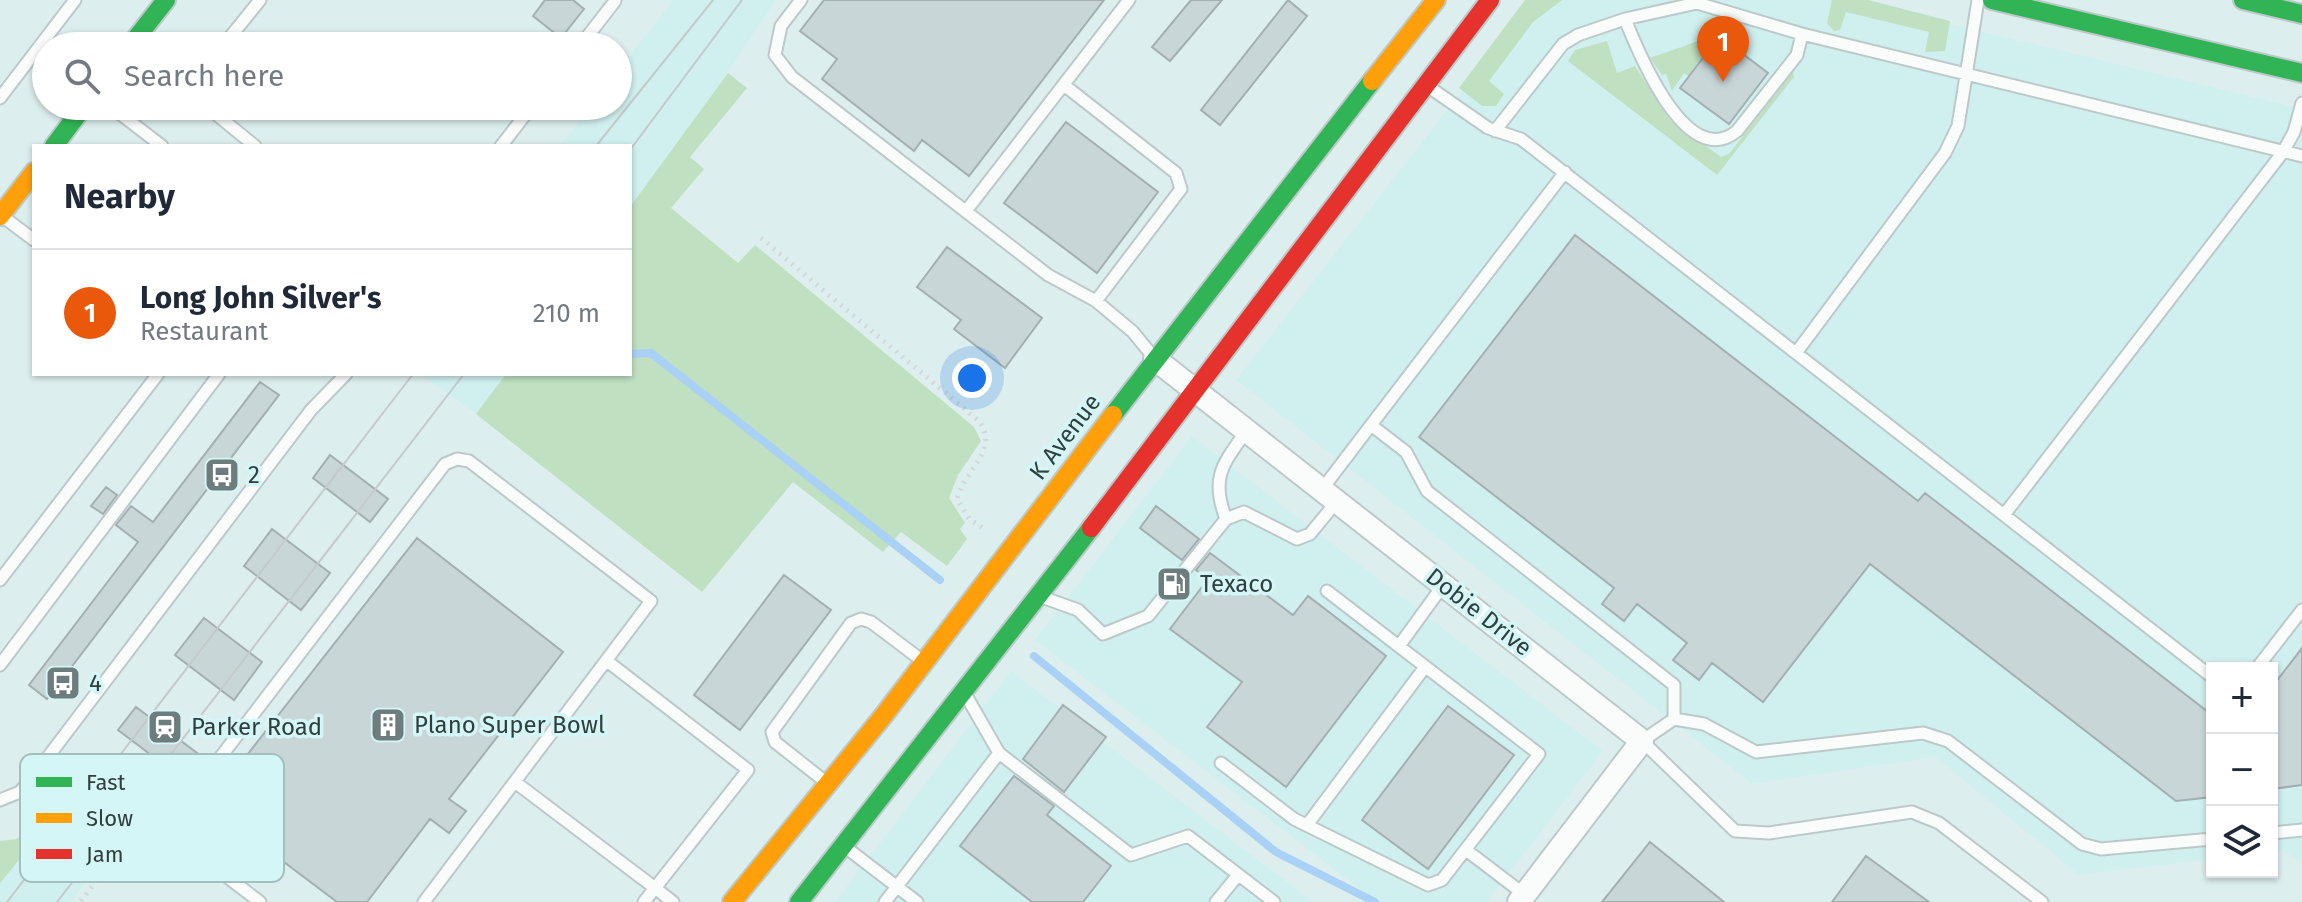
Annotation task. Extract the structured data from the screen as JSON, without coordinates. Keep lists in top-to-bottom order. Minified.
{"streets":{"main road":["K Avenue"],"street":["Dobie Drive"]},"crossings":[["K Avenue","Dobie Drive"]],"places":{"bus stop":["2","4"],"fuel station":["Texaco"],"building":["Plano Super Bowl"],"station":["Parker Road"]},"legend":["Fast","Slow","Jam"],"page":{"pins":"1","search":"Search here","heading":"Nearby","list":[{"mark":"1","name":"Long John Silver's","note":"Restaurant","value":"210 m"}],"map_buttons":["+","−"]}}
